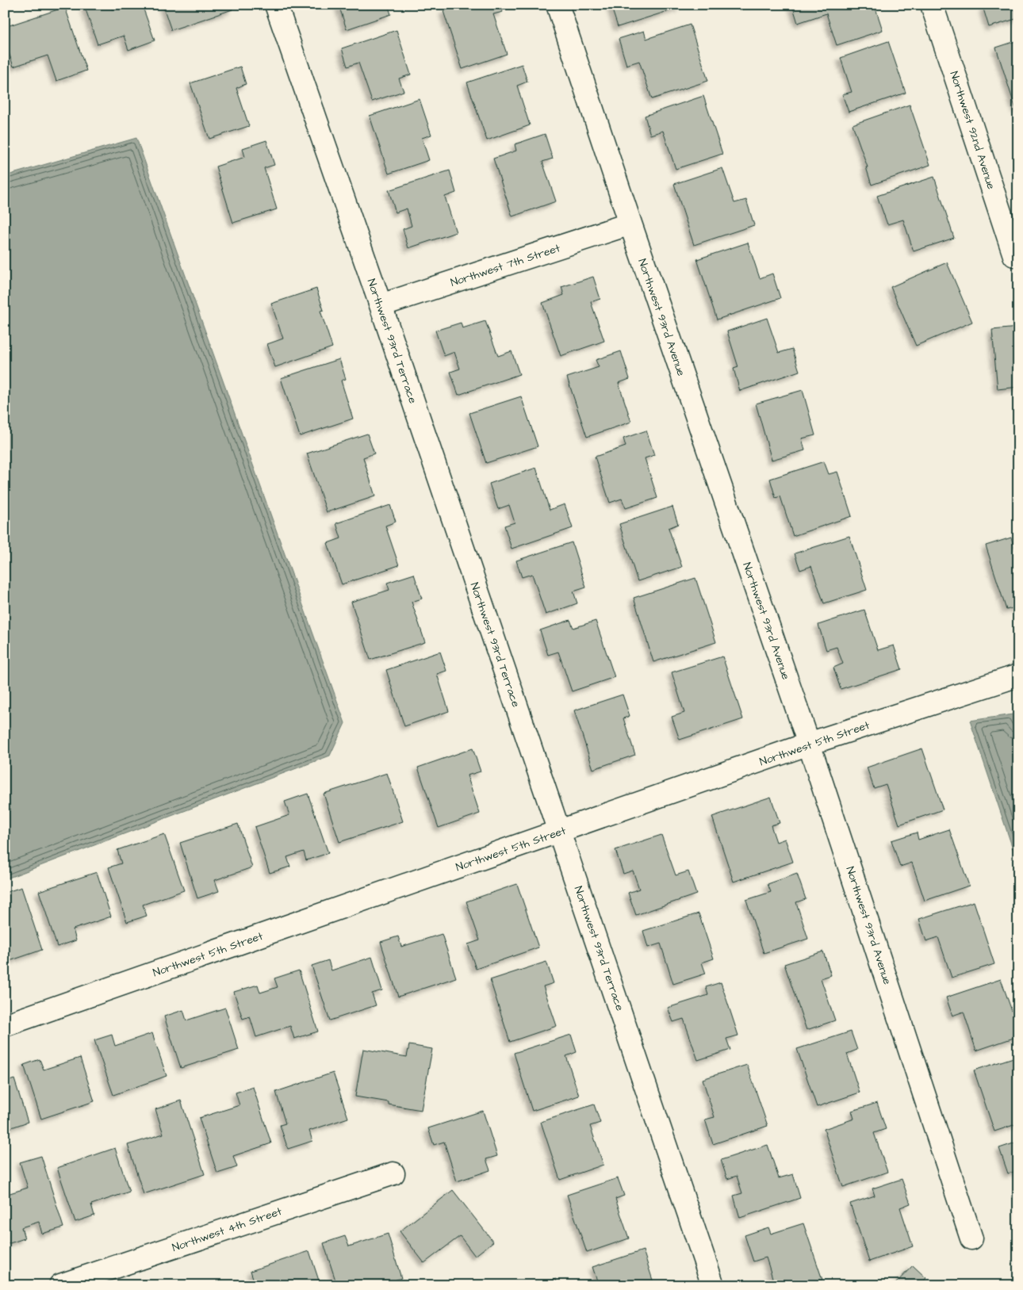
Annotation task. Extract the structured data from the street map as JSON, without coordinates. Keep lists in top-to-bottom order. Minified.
{"streets":{"street":["Northwest 92nd Avenue","Northwest 7th Street","Northwest 93rd Avenue","Northwest 93rd Terrace","Northwest 5th Street","Northwest 4th Street"]},"crossings":[["Northwest 7th Street","Northwest 93rd Avenue"],["Northwest 7th Street","Northwest 93rd Terrace"],["Northwest 93rd Avenue","Northwest 5th Street"],["Northwest 93rd Terrace","Northwest 5th Street"]]}
